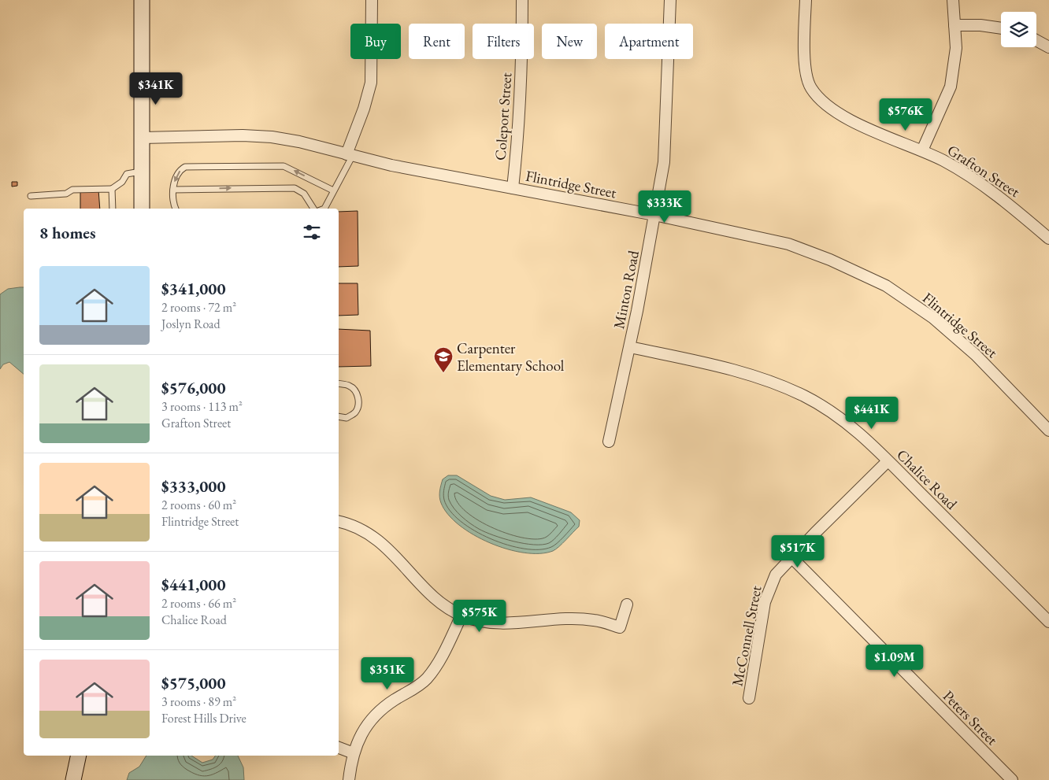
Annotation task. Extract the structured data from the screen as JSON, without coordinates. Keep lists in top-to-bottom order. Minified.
{"streets":{"street":["Coleport Street","Grafton Street","Flintridge Street","Minton Road","Chalice Road","McConnell Street","Peters Street"]},"crossings":[["Coleport Street","Flintridge Street"],["Flintridge Street","Minton Road"],["Minton Road","Chalice Road"],["Chalice Road","McConnell Street"],["McConnell Street","Peters Street"]],"places":{"school or university":["Carpenter Elementary School"]},"page":{"chip":["Buy","Rent","Filters","New","Apartment"],"price":["$341K","$576K","$333K","$441K","$517K","$575K","$1.09M","$351K"],"heading":"8 homes","list":[{"name":"$341,000","note":"2 rooms · 72 m² · Joslyn Road"},{"name":"$576,000","note":"3 rooms · 113 m² · Grafton Street"},{"name":"$333,000","note":"2 rooms · 60 m² · Flintridge Street"},{"name":"$441,000","note":"2 rooms · 66 m² · Chalice Road"},{"name":"$575,000","note":"3 rooms · 89 m² · Forest Hills Drive"}]}}
